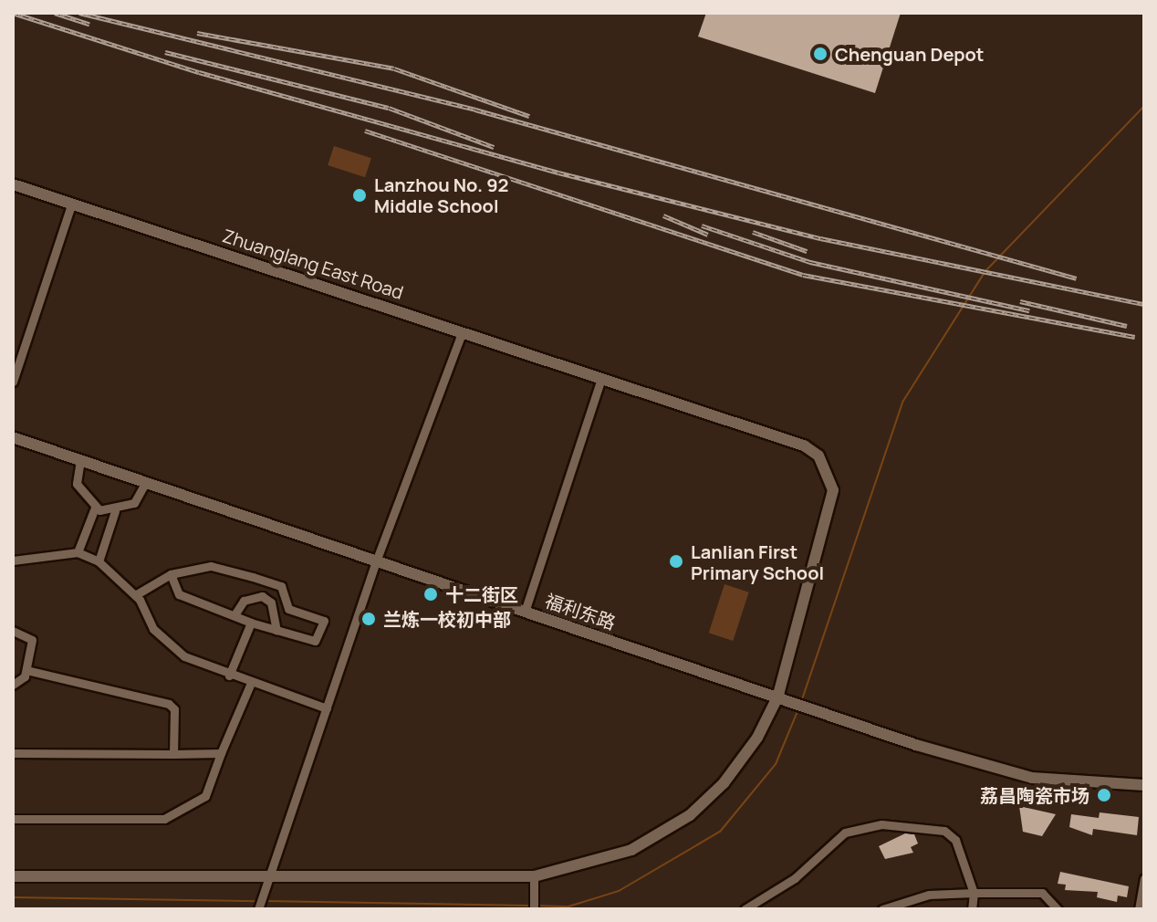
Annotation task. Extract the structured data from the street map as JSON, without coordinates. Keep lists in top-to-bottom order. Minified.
{"streets":{"street":["Zhuanglang East Road","福利东路"]},"crossings":[["Zhuanglang East Road","福利东路"]],"places":["Chenguan Depot","Lanzhou No. 92 Middle School","Lanlian First Primary School","十二街区","兰炼一校初中部","荔昌陶瓷市场"]}
